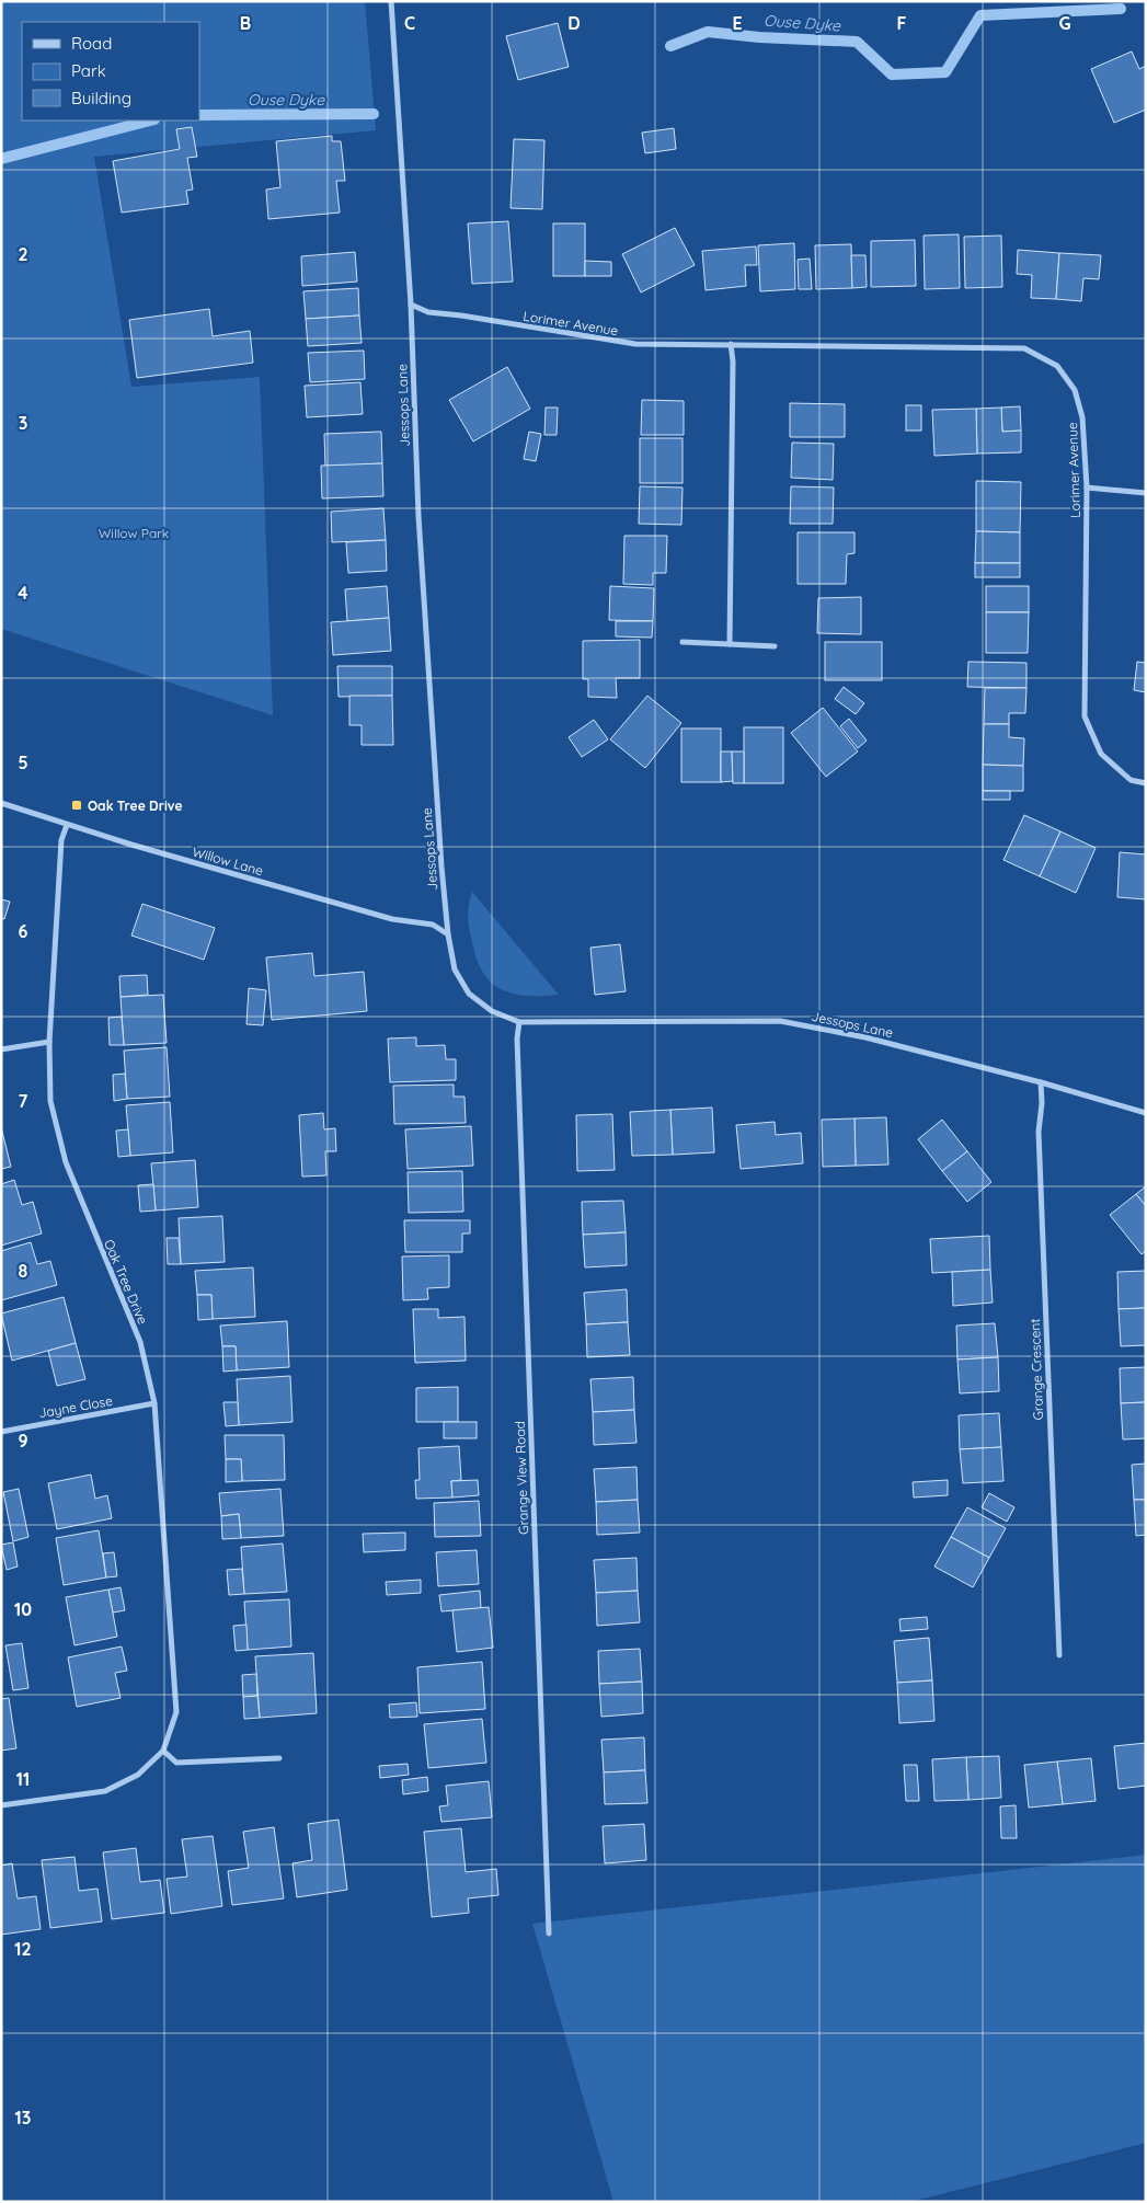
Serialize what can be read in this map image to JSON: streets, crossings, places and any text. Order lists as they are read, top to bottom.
{
  "streets": {
    "street": [
      "Lorimer Avenue",
      "Jessops Lane",
      "Willow Lane",
      "Oak Tree Drive",
      "Grange Crescent",
      "Jayne Close",
      "Grange View Road"
    ]
  },
  "crossings": [
    ["Lorimer Avenue", "Jessops Lane"],
    ["Jessops Lane", "Willow Lane"],
    ["Jessops Lane", "Grange Crescent"],
    ["Jessops Lane", "Grange View Road"],
    ["Willow Lane", "Oak Tree Drive"],
    ["Oak Tree Drive", "Jayne Close"]
  ],
  "water": ["Ouse Dyke"],
  "parks": ["Willow Park"],
  "places": {
    "transit": ["Oak Tree Drive"]
  },
  "legend": ["Road", "Park", "Building"],
  "grid": {
    "columns": [
      "B",
      "C",
      "D",
      "E",
      "F",
      "G"
    ],
    "rows": [
      "2",
      "3",
      "4",
      "5",
      "6",
      "7",
      "8",
      "9",
      "10",
      "11",
      "12",
      "13"
    ]
  }
}
